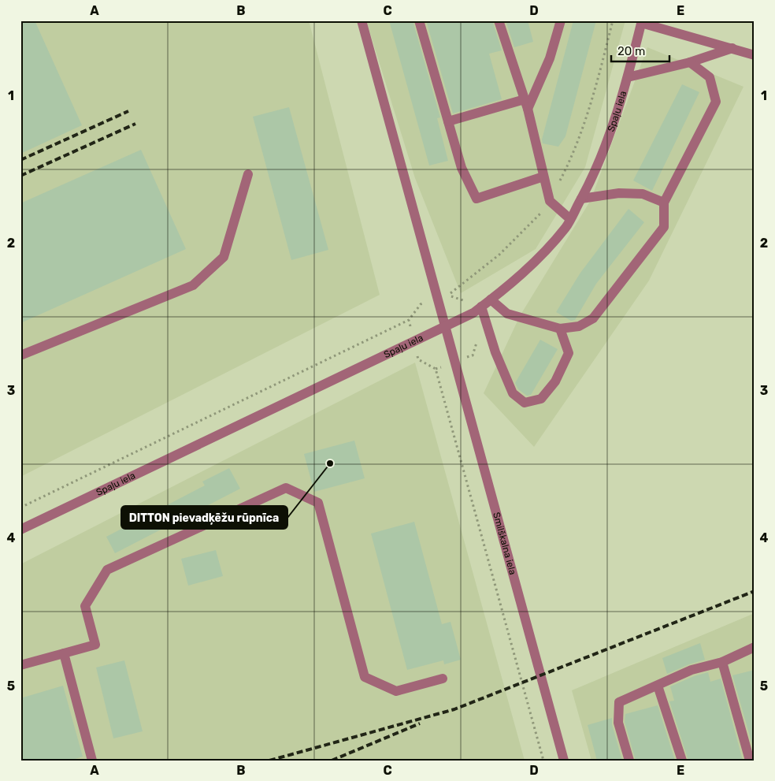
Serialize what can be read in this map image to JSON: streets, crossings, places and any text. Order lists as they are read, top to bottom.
{
  "streets": {
    "street": ["Spaļu iela", "Smilškalna iela"]
  },
  "crossings": [
    ["Spaļu iela", "Smilškalna iela"]
  ],
  "places": ["DITTON pievadķēžu rūpnīca"],
  "scale_bar": "20 m",
  "grid": {
    "columns": [
      "A",
      "B",
      "C",
      "D",
      "E"
    ],
    "rows": [
      "1",
      "2",
      "3",
      "4",
      "5"
    ]
  }
}
